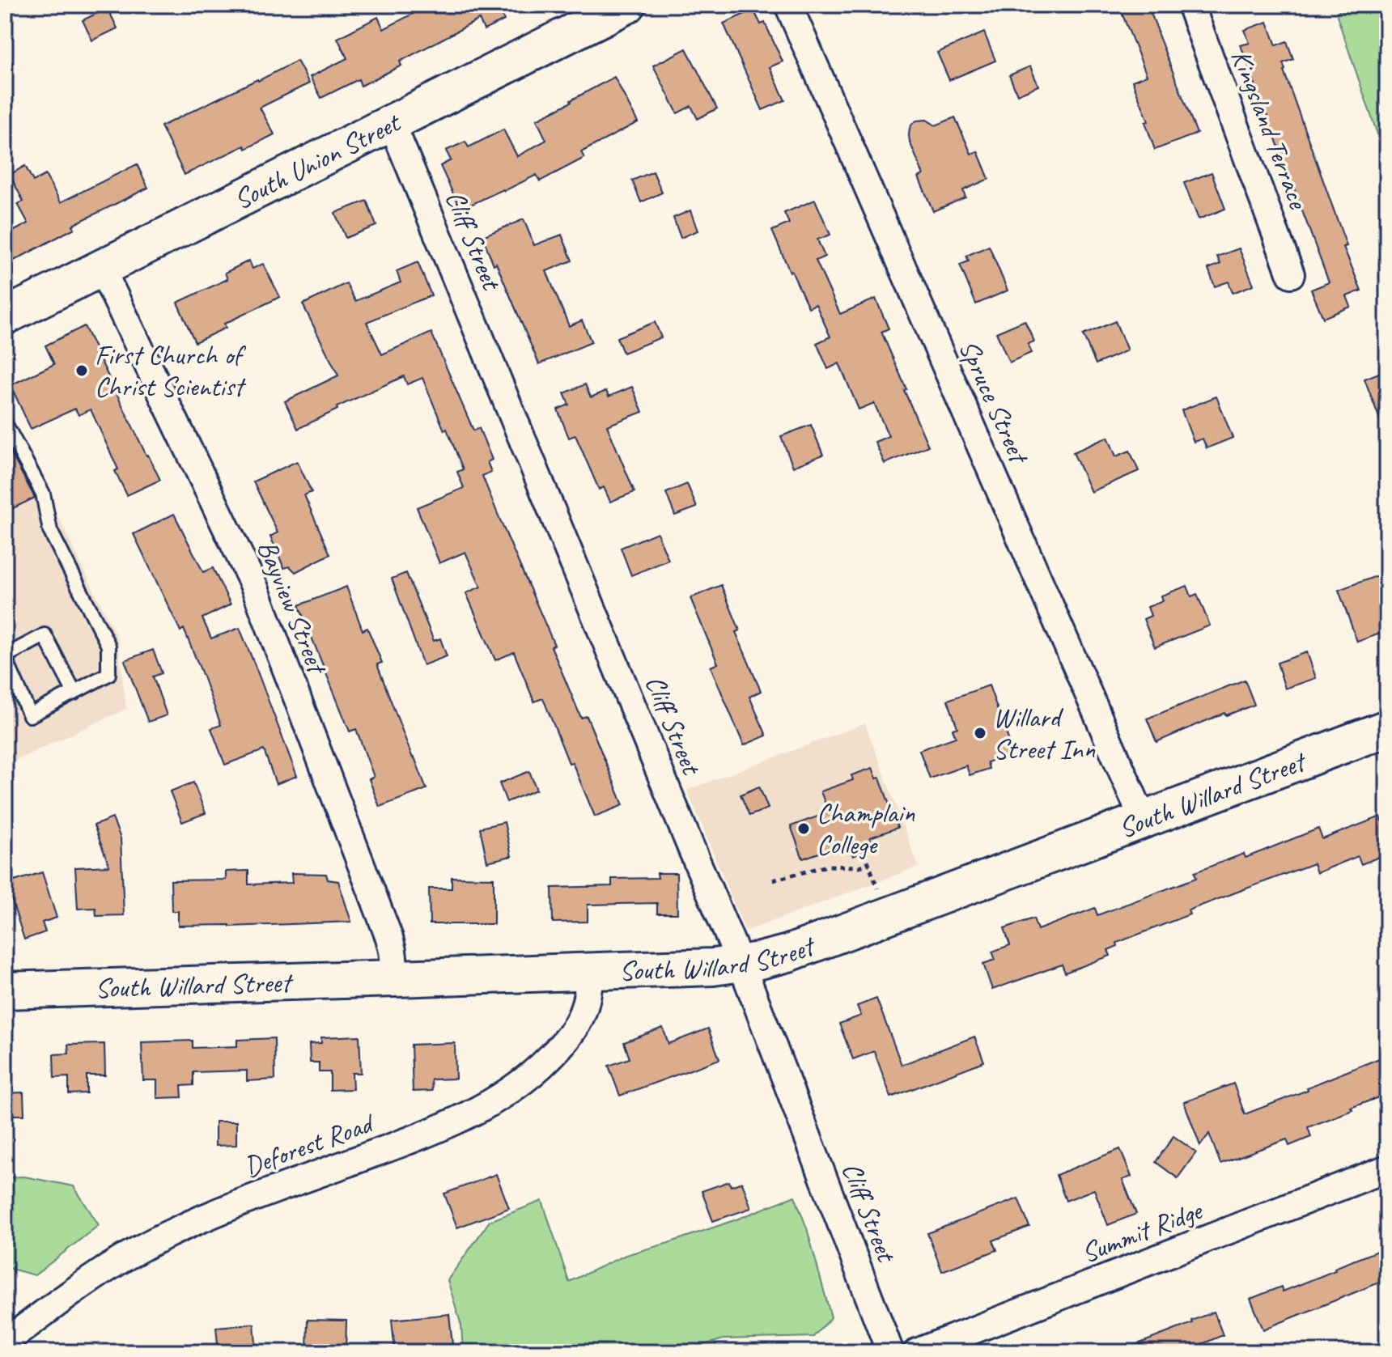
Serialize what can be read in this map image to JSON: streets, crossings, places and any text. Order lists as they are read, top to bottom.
{
  "streets": {
    "main road": ["South Union Street", "South Willard Street"],
    "street": [
      "Kingsland Terrace",
      "Cliff Street",
      "Spruce Street",
      "Bayview Street",
      "Deforest Road",
      "Summit Ridge"
    ]
  },
  "crossings": [
    ["South Union Street", "Cliff Street"],
    ["South Union Street", "Bayview Street"],
    ["Cliff Street", "South Willard Street"],
    ["Spruce Street", "South Willard Street"],
    ["Bayview Street", "South Willard Street"],
    ["South Willard Street", "Deforest Road"]
  ],
  "places": ["First Church of Christ Scientist", "Willard Street Inn", "Champlain College"]
}
